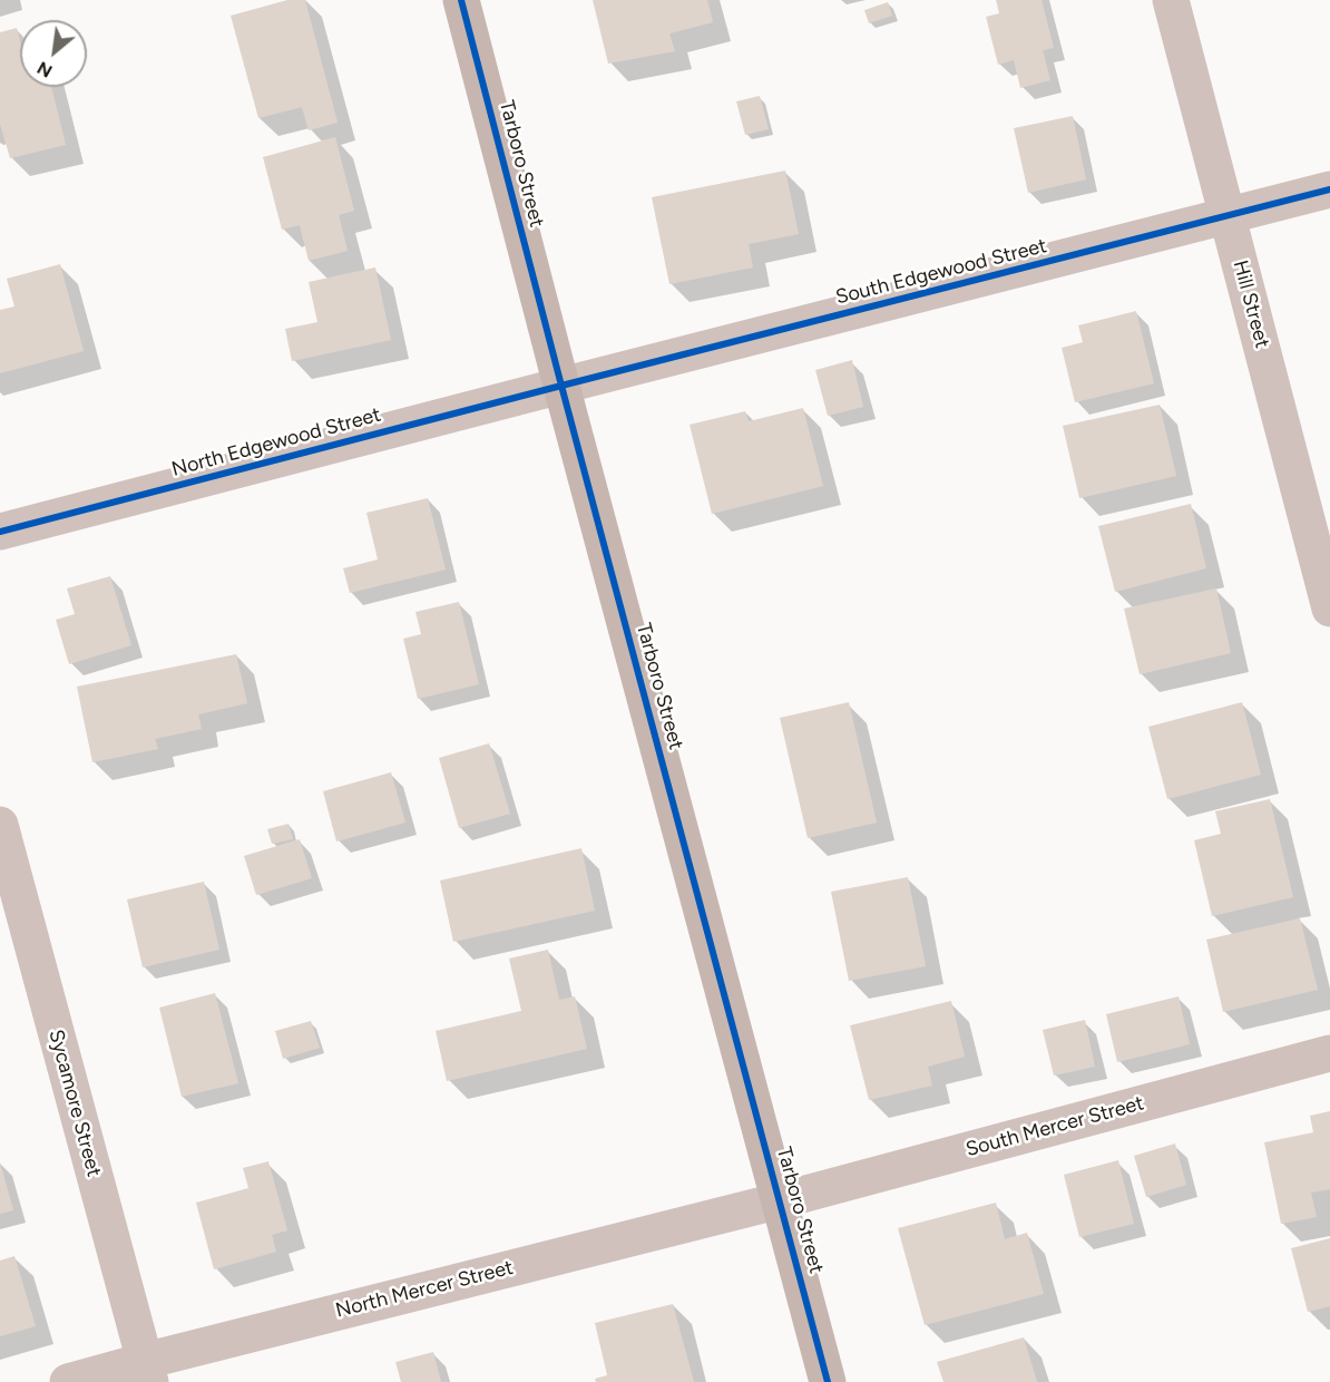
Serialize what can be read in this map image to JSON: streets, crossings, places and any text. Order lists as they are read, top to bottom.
{
  "streets": {
    "street": [
      "Tarboro Street",
      "South Edgewood Street",
      "Hill Street",
      "North Edgewood Street",
      "Sycamore Street",
      "South Mercer Street",
      "North Mercer Street"
    ]
  },
  "crossings": [
    ["Tarboro Street", "South Edgewood Street"],
    ["Tarboro Street", "North Edgewood Street"],
    ["Tarboro Street", "South Mercer Street"],
    ["Tarboro Street", "North Mercer Street"],
    ["South Edgewood Street", "Hill Street"],
    ["South Edgewood Street", "North Edgewood Street"],
    ["Sycamore Street", "North Mercer Street"],
    ["South Mercer Street", "North Mercer Street"]
  ],
  "north": "bottom left"
}
